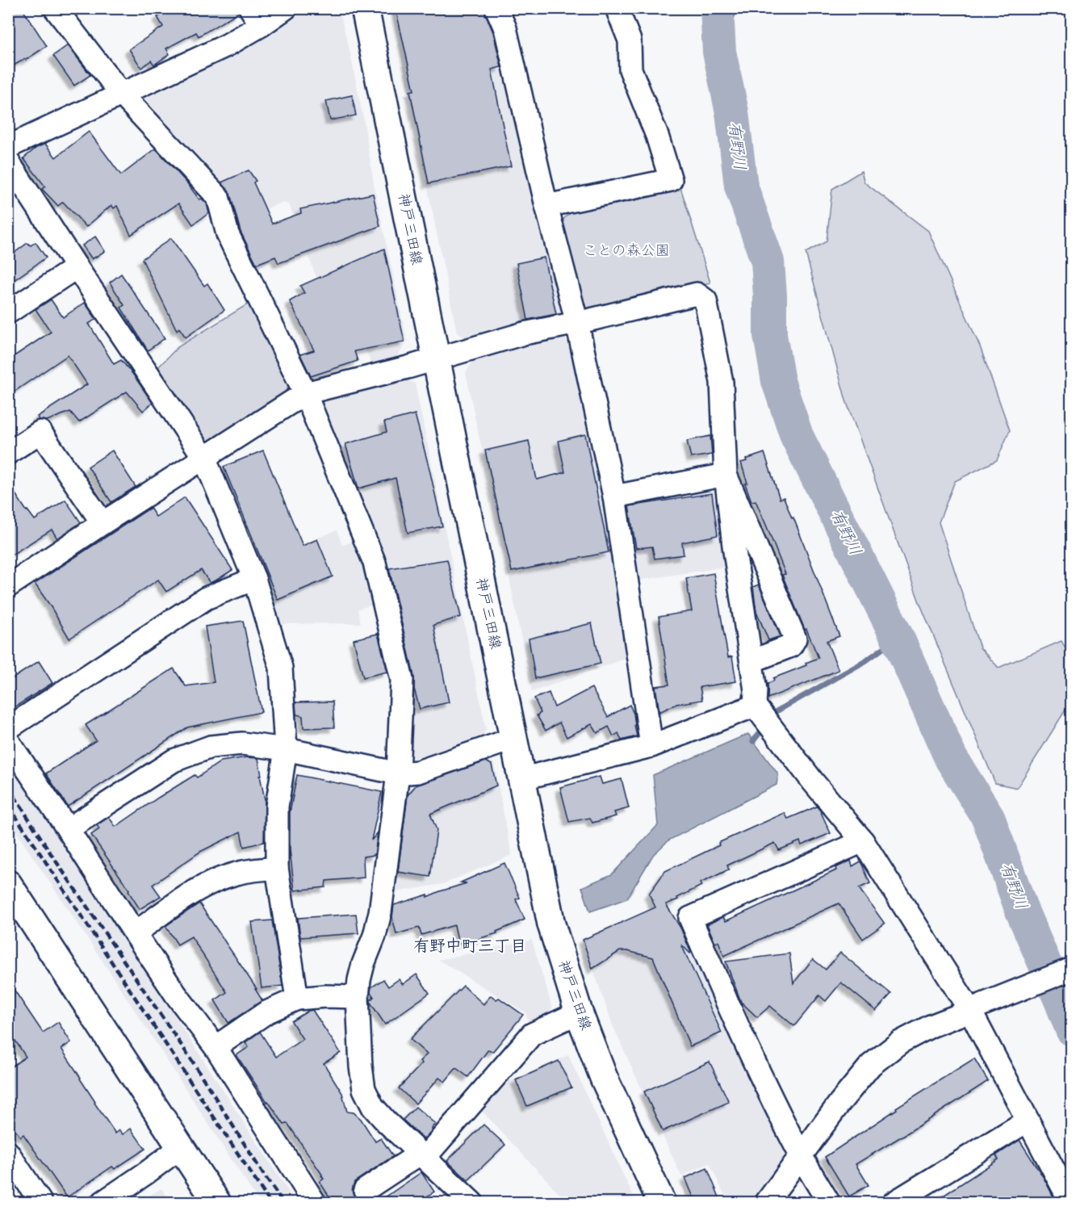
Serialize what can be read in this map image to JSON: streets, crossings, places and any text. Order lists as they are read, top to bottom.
{
  "streets": {
    "main road": ["神戸三田線"]
  },
  "districts": ["有野中町三丁目"],
  "water": ["有野川"],
  "parks": ["ことの森公園"]
}
